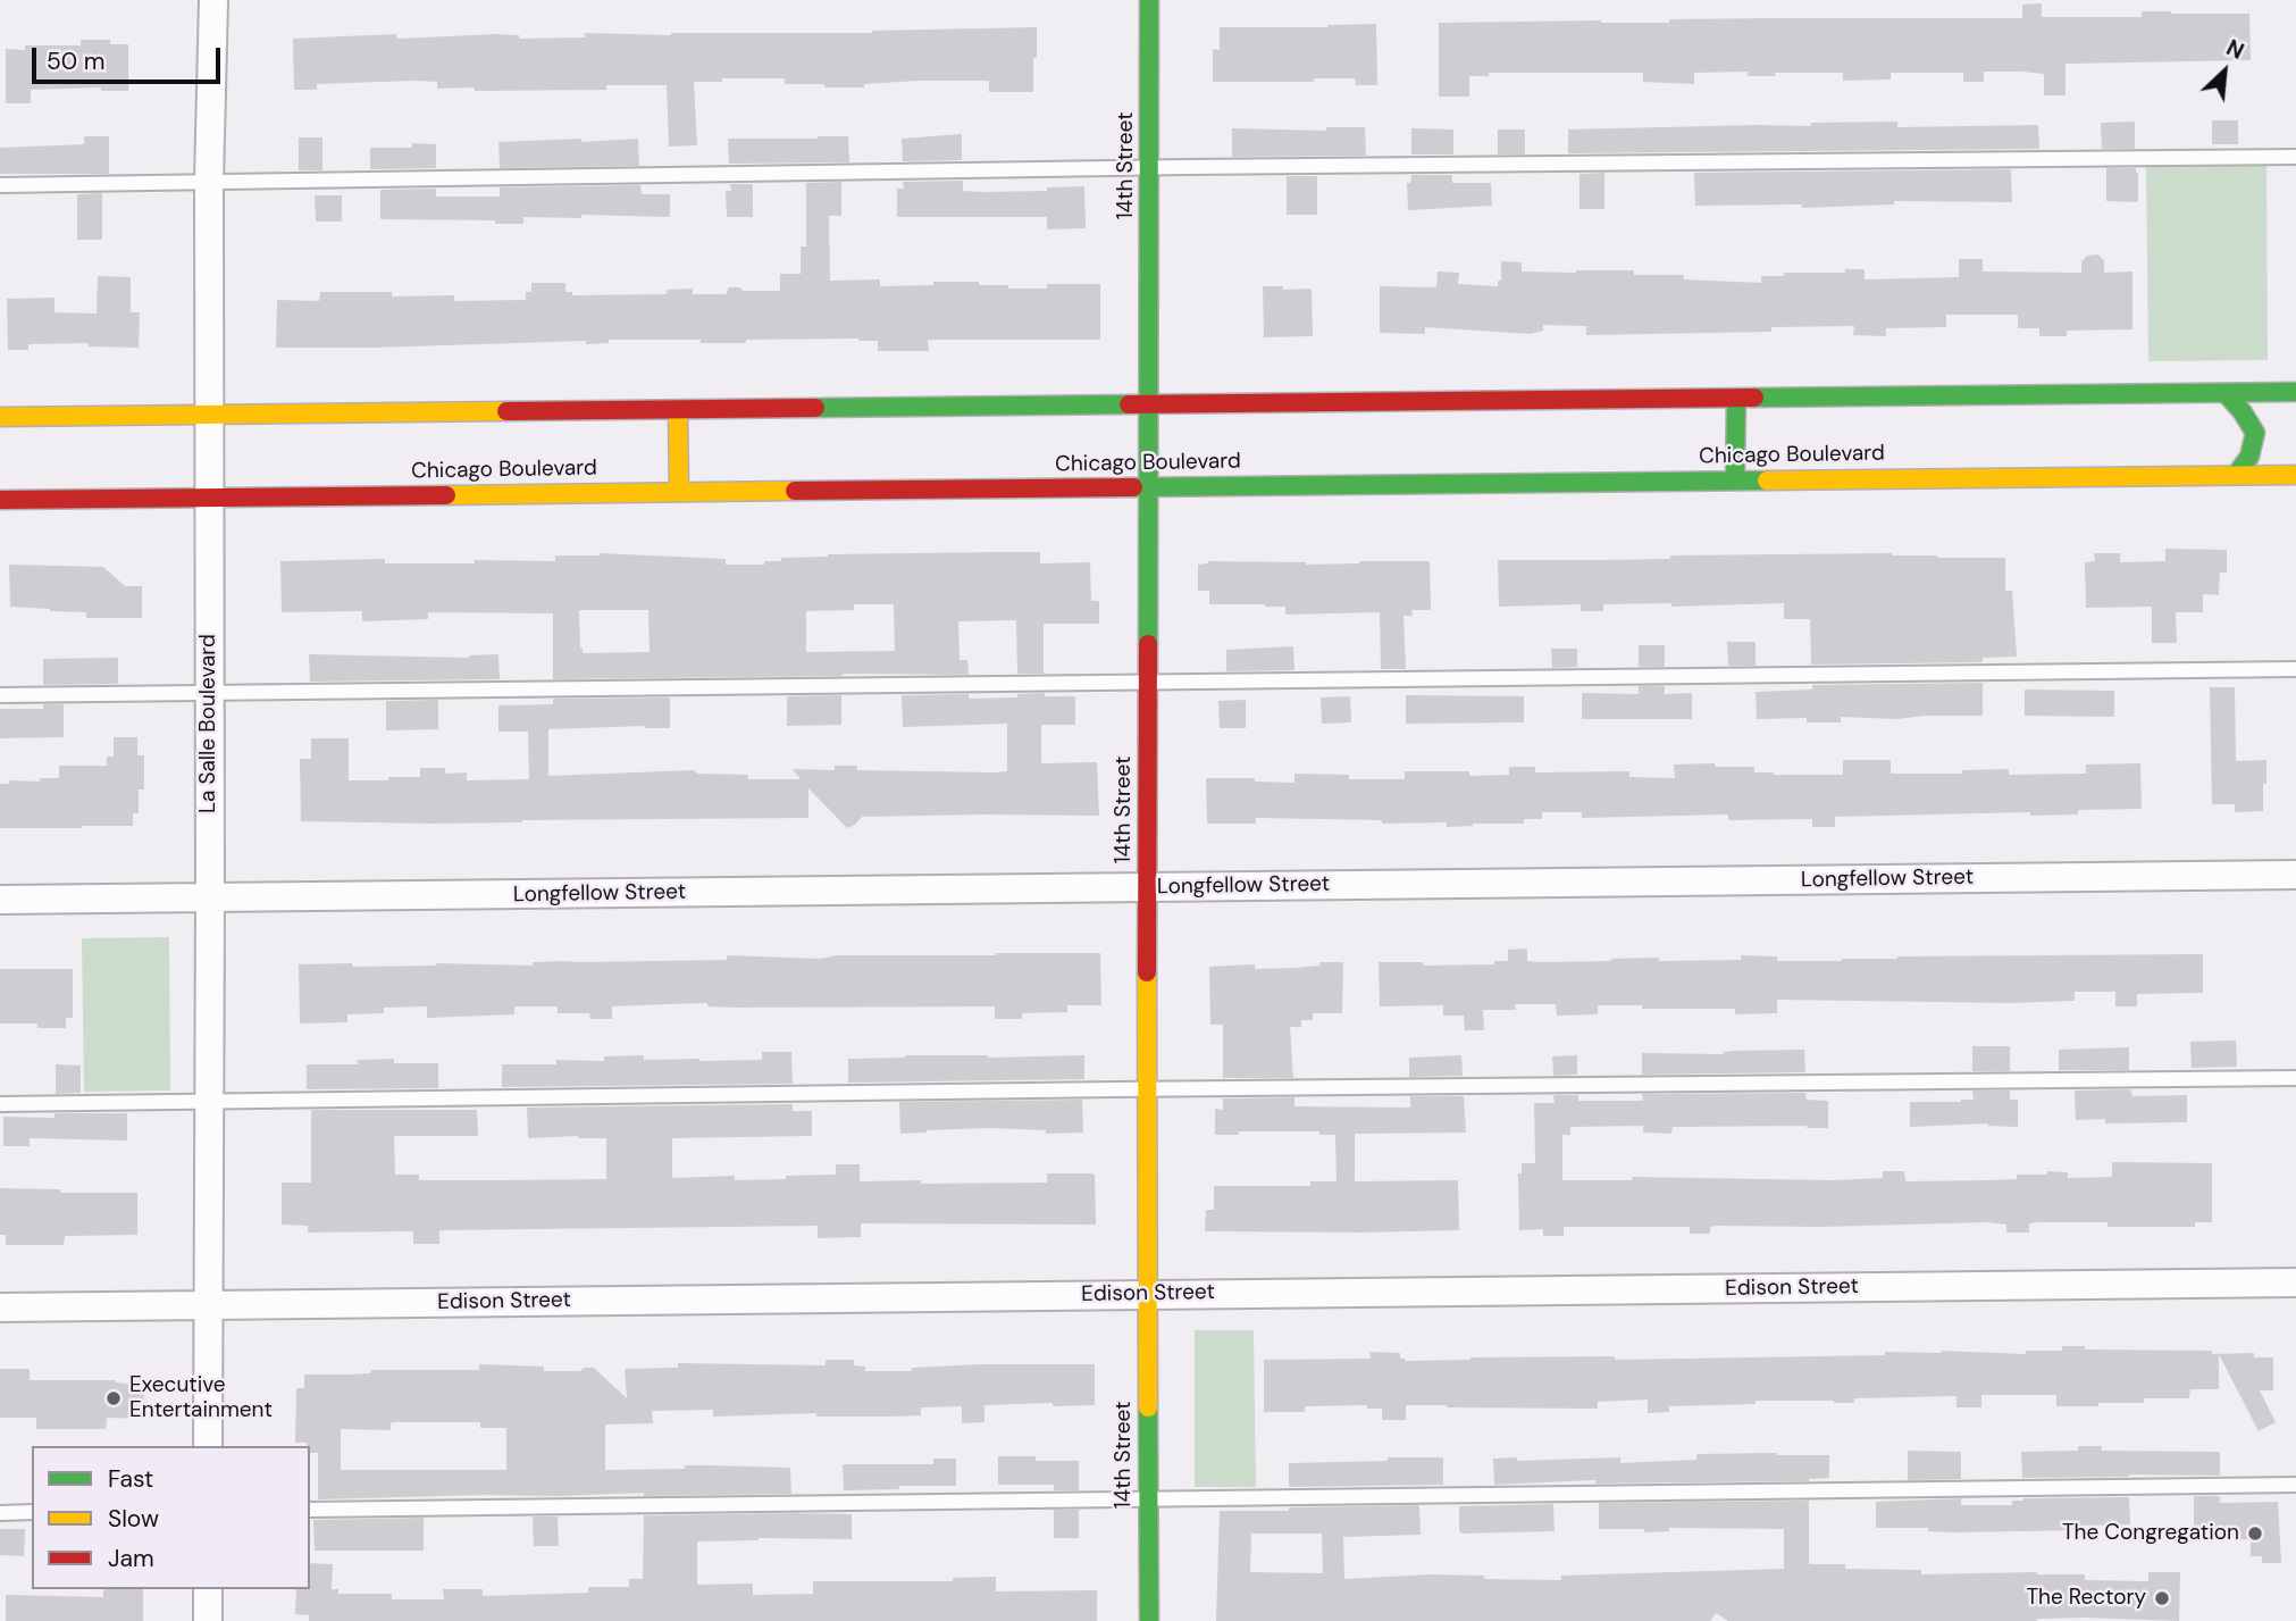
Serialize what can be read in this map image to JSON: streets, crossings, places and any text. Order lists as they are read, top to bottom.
{
  "streets": {
    "street": [
      "14th Street",
      "Chicago Boulevard",
      "La Salle Boulevard",
      "Longfellow Street",
      "Edison Street"
    ]
  },
  "crossings": [
    ["14th Street", "Chicago Boulevard"],
    ["14th Street", "Longfellow Street"],
    ["14th Street", "Edison Street"],
    ["Chicago Boulevard", "La Salle Boulevard"],
    ["La Salle Boulevard", "Longfellow Street"],
    ["La Salle Boulevard", "Edison Street"]
  ],
  "places": ["Executive Entertainment", "The Congregation", "The Rectory"],
  "legend": ["Fast", "Slow", "Jam"],
  "scale_bar": "50 m",
  "north": "top right"
}
